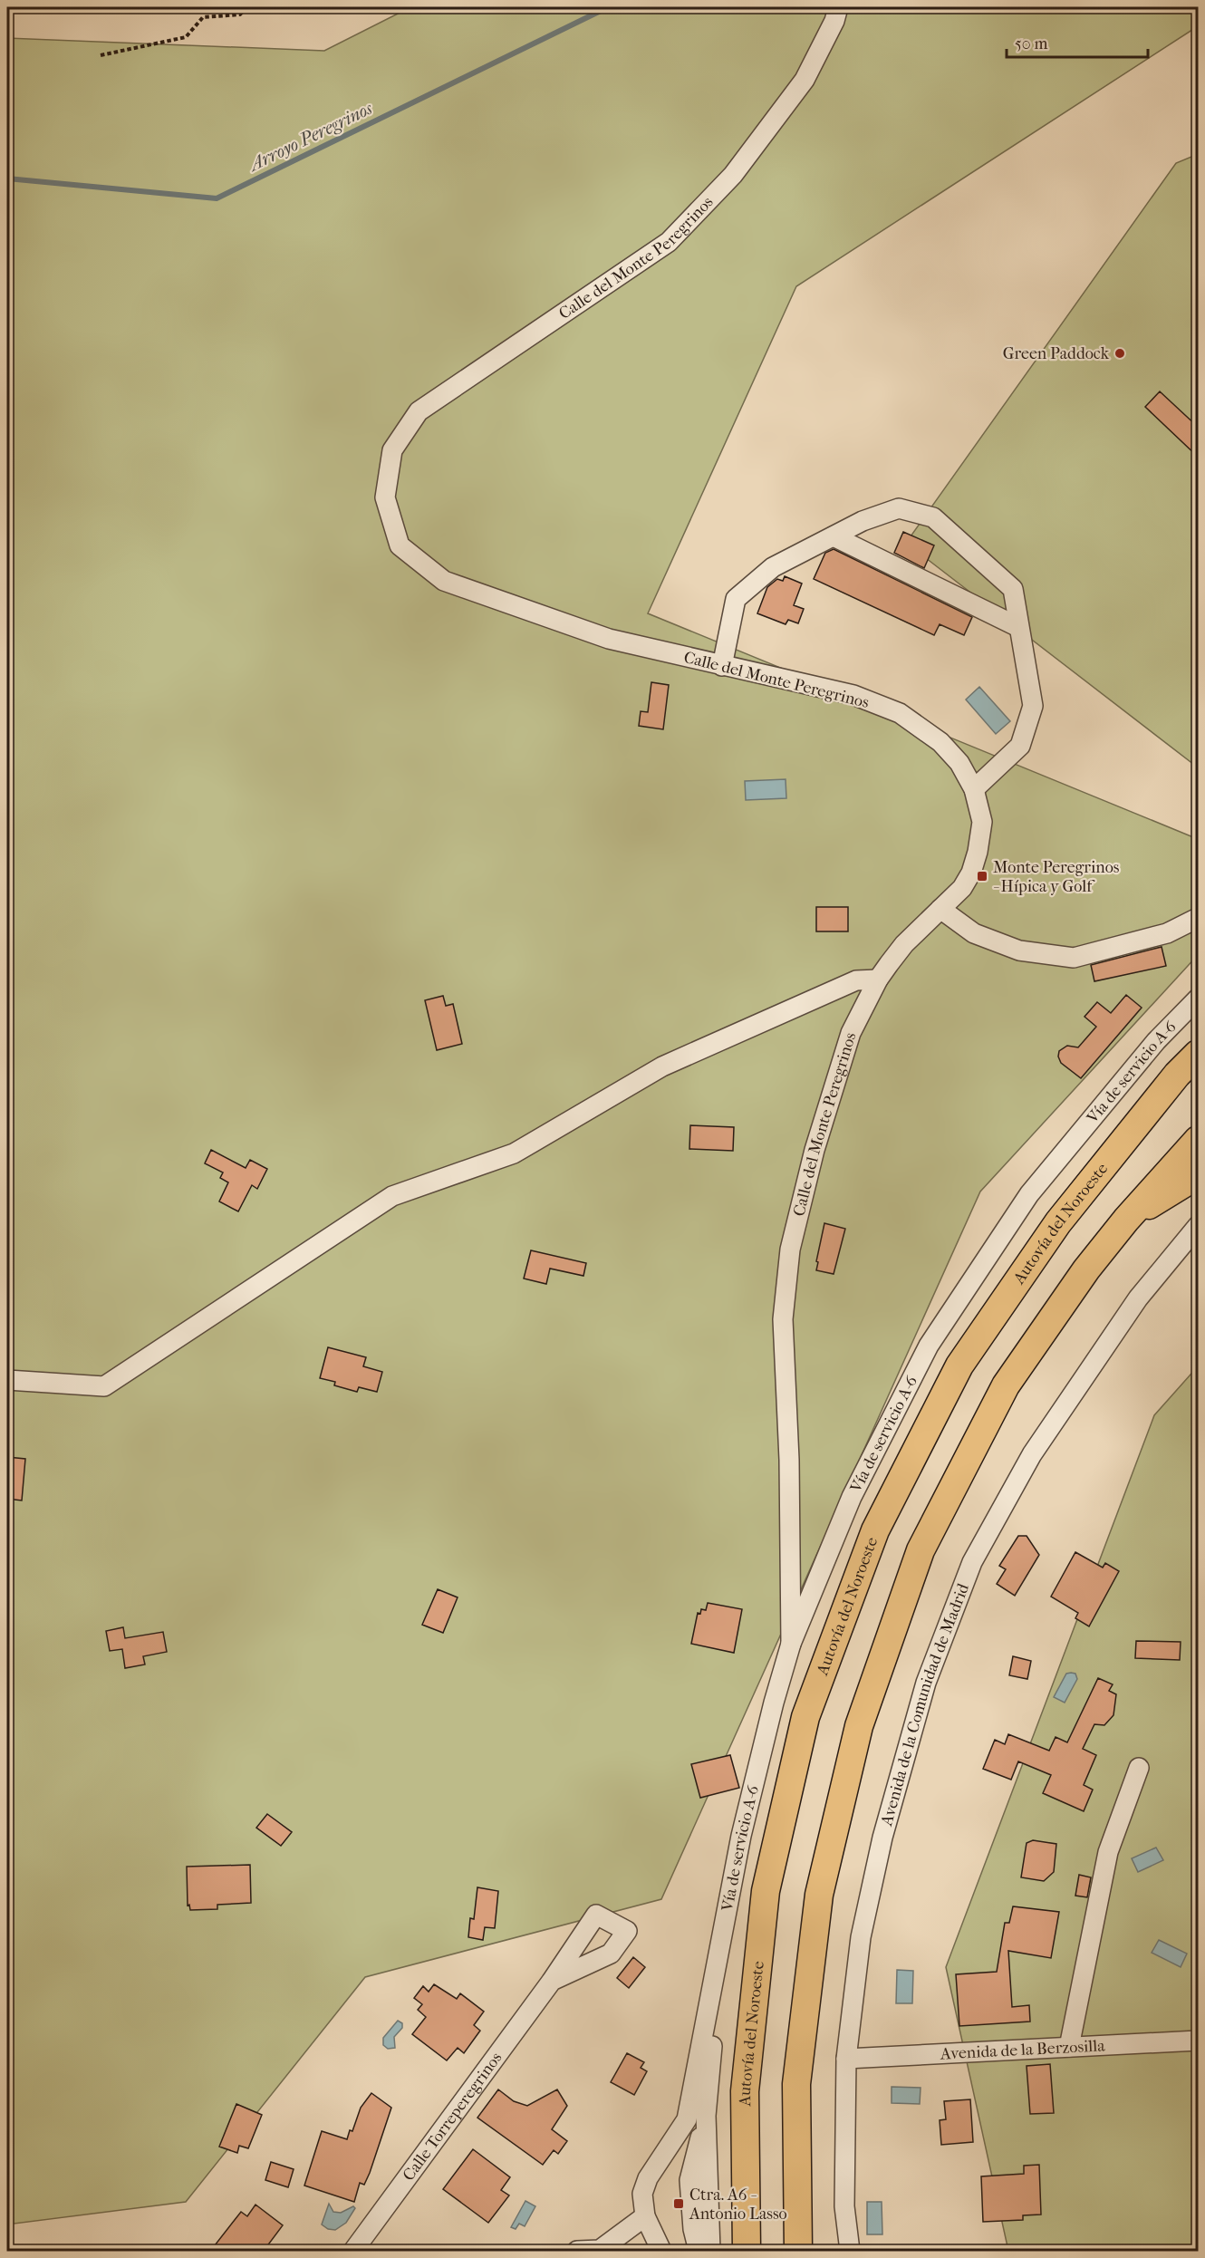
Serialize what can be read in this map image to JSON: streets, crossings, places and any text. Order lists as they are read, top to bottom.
{
  "streets": {
    "highway": ["Autovía del Noroeste"],
    "street": [
      "Calle del Monte Peregrinos",
      "Vía de servicio A-6",
      "Avenida de la Comunidad de Madrid",
      "Avenida de la Berzosilla",
      "Calle Torreperegrinos"
    ]
  },
  "crossings": [
    ["Calle del Monte Peregrinos", "Vía de servicio A-6"],
    ["Avenida de la Comunidad de Madrid", "Avenida de la Berzosilla"]
  ],
  "water": ["Arroyo Peregrinos"],
  "places": {
    "other": ["Green Paddock"],
    "transit": ["Monte Peregrinos - Hípica y Golf", "Ctra. A6 - Antonio Lasso"]
  },
  "scale_bar": "50 m"
}
